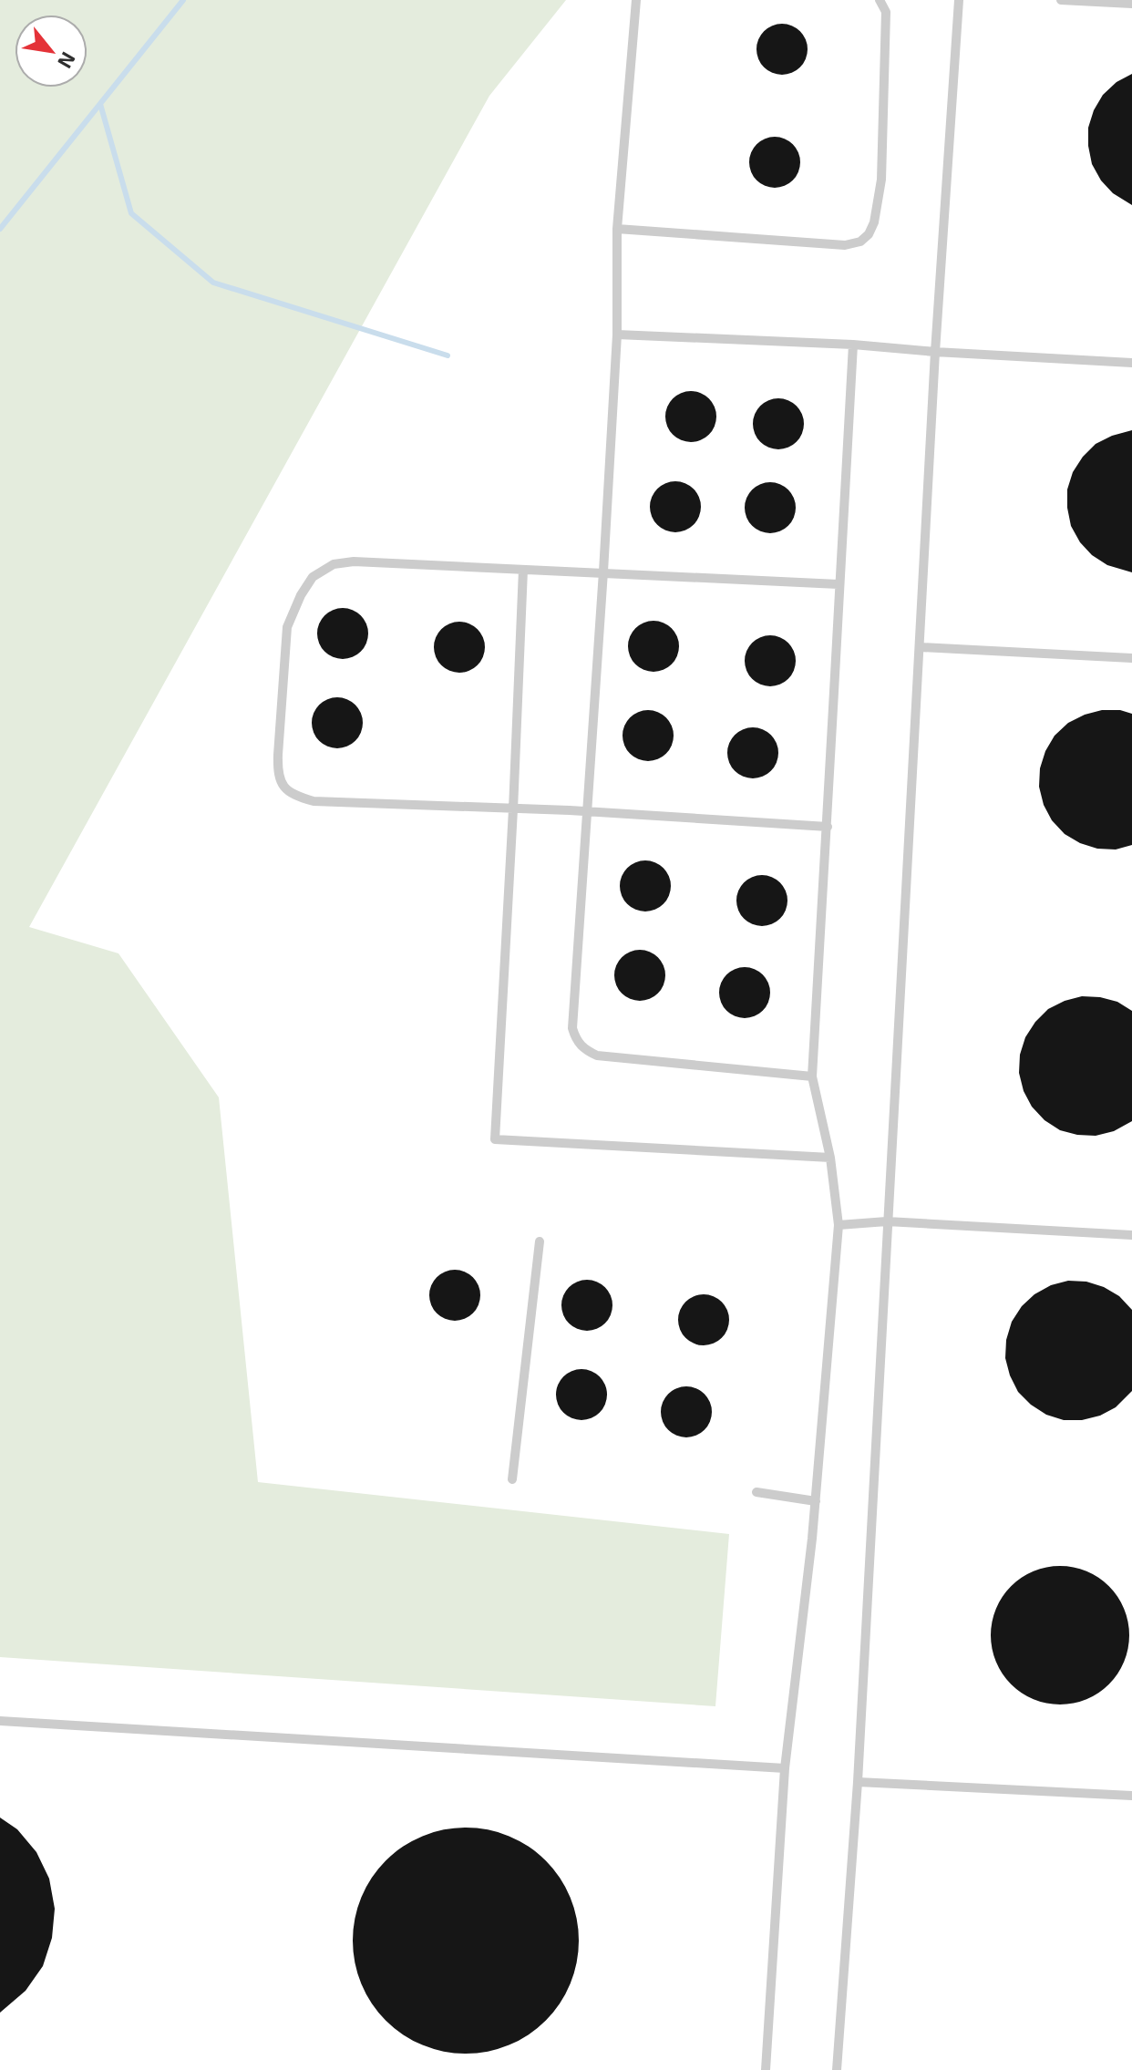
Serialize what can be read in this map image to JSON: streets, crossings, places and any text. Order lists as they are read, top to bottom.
{
  "north": "bottom right"
}
